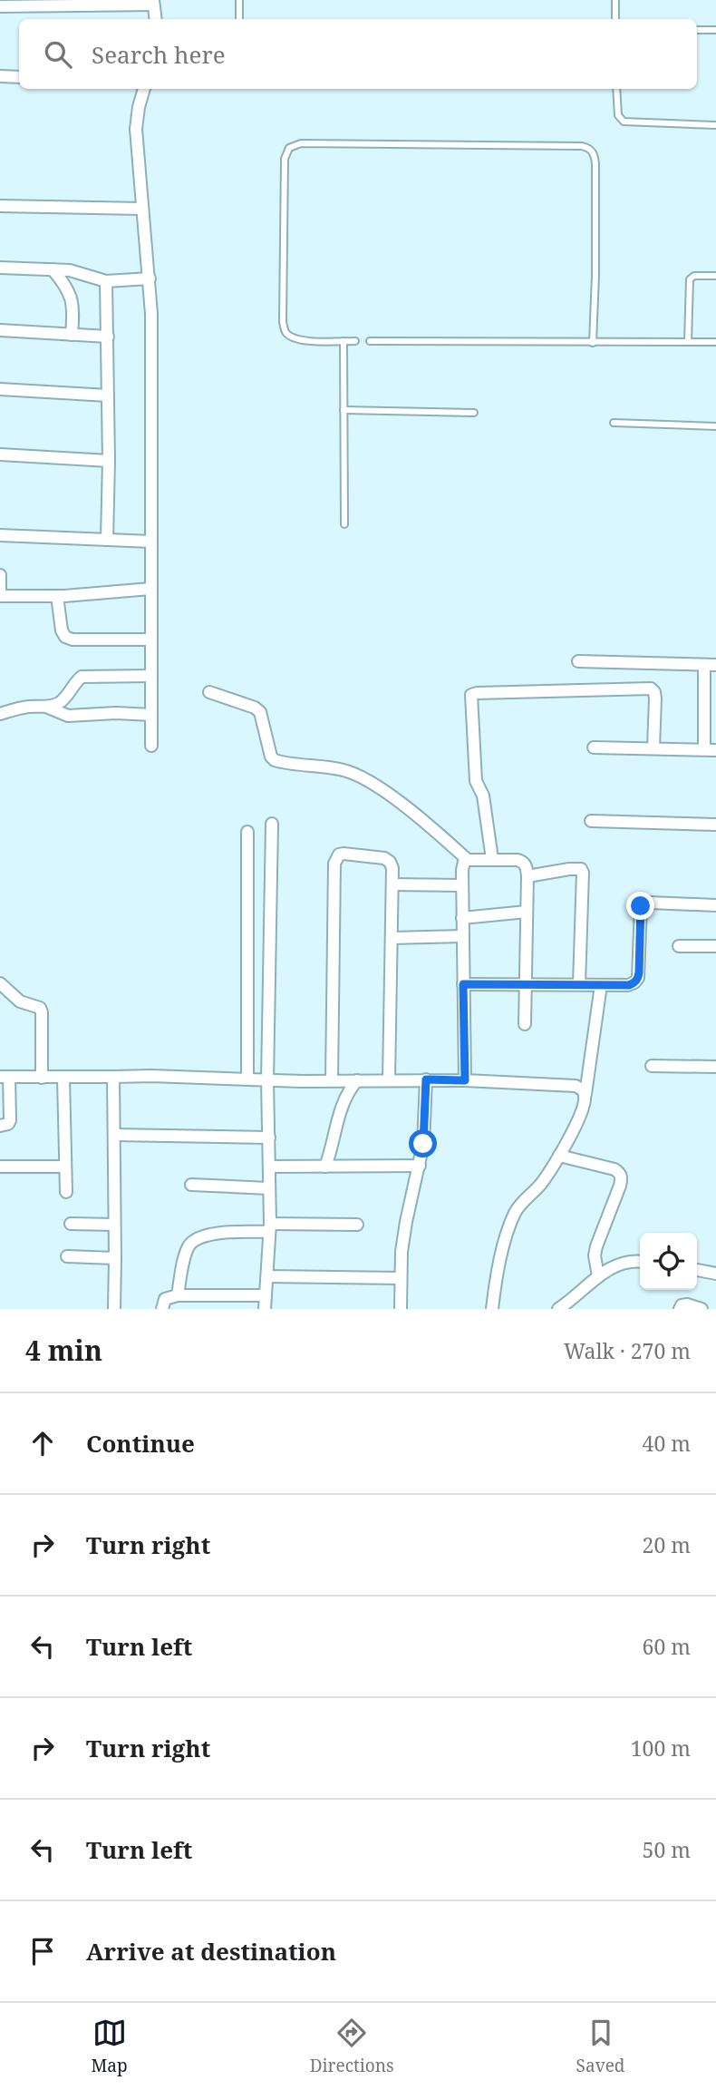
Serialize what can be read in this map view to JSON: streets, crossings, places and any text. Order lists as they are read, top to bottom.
{
  "page": {
    "search": "Search here",
    "heading": ["4 min", "Walk · 270 m"],
    "list": [
      ["Continue", "40 m"],
      ["Turn right", "20 m"],
      ["Turn left", "60 m"],
      ["Turn right", "100 m"],
      ["Turn left", "50 m"],
      "Arrive at destination"
    ],
    "nav": ["Map", "Directions", "Saved"]
  }
}
